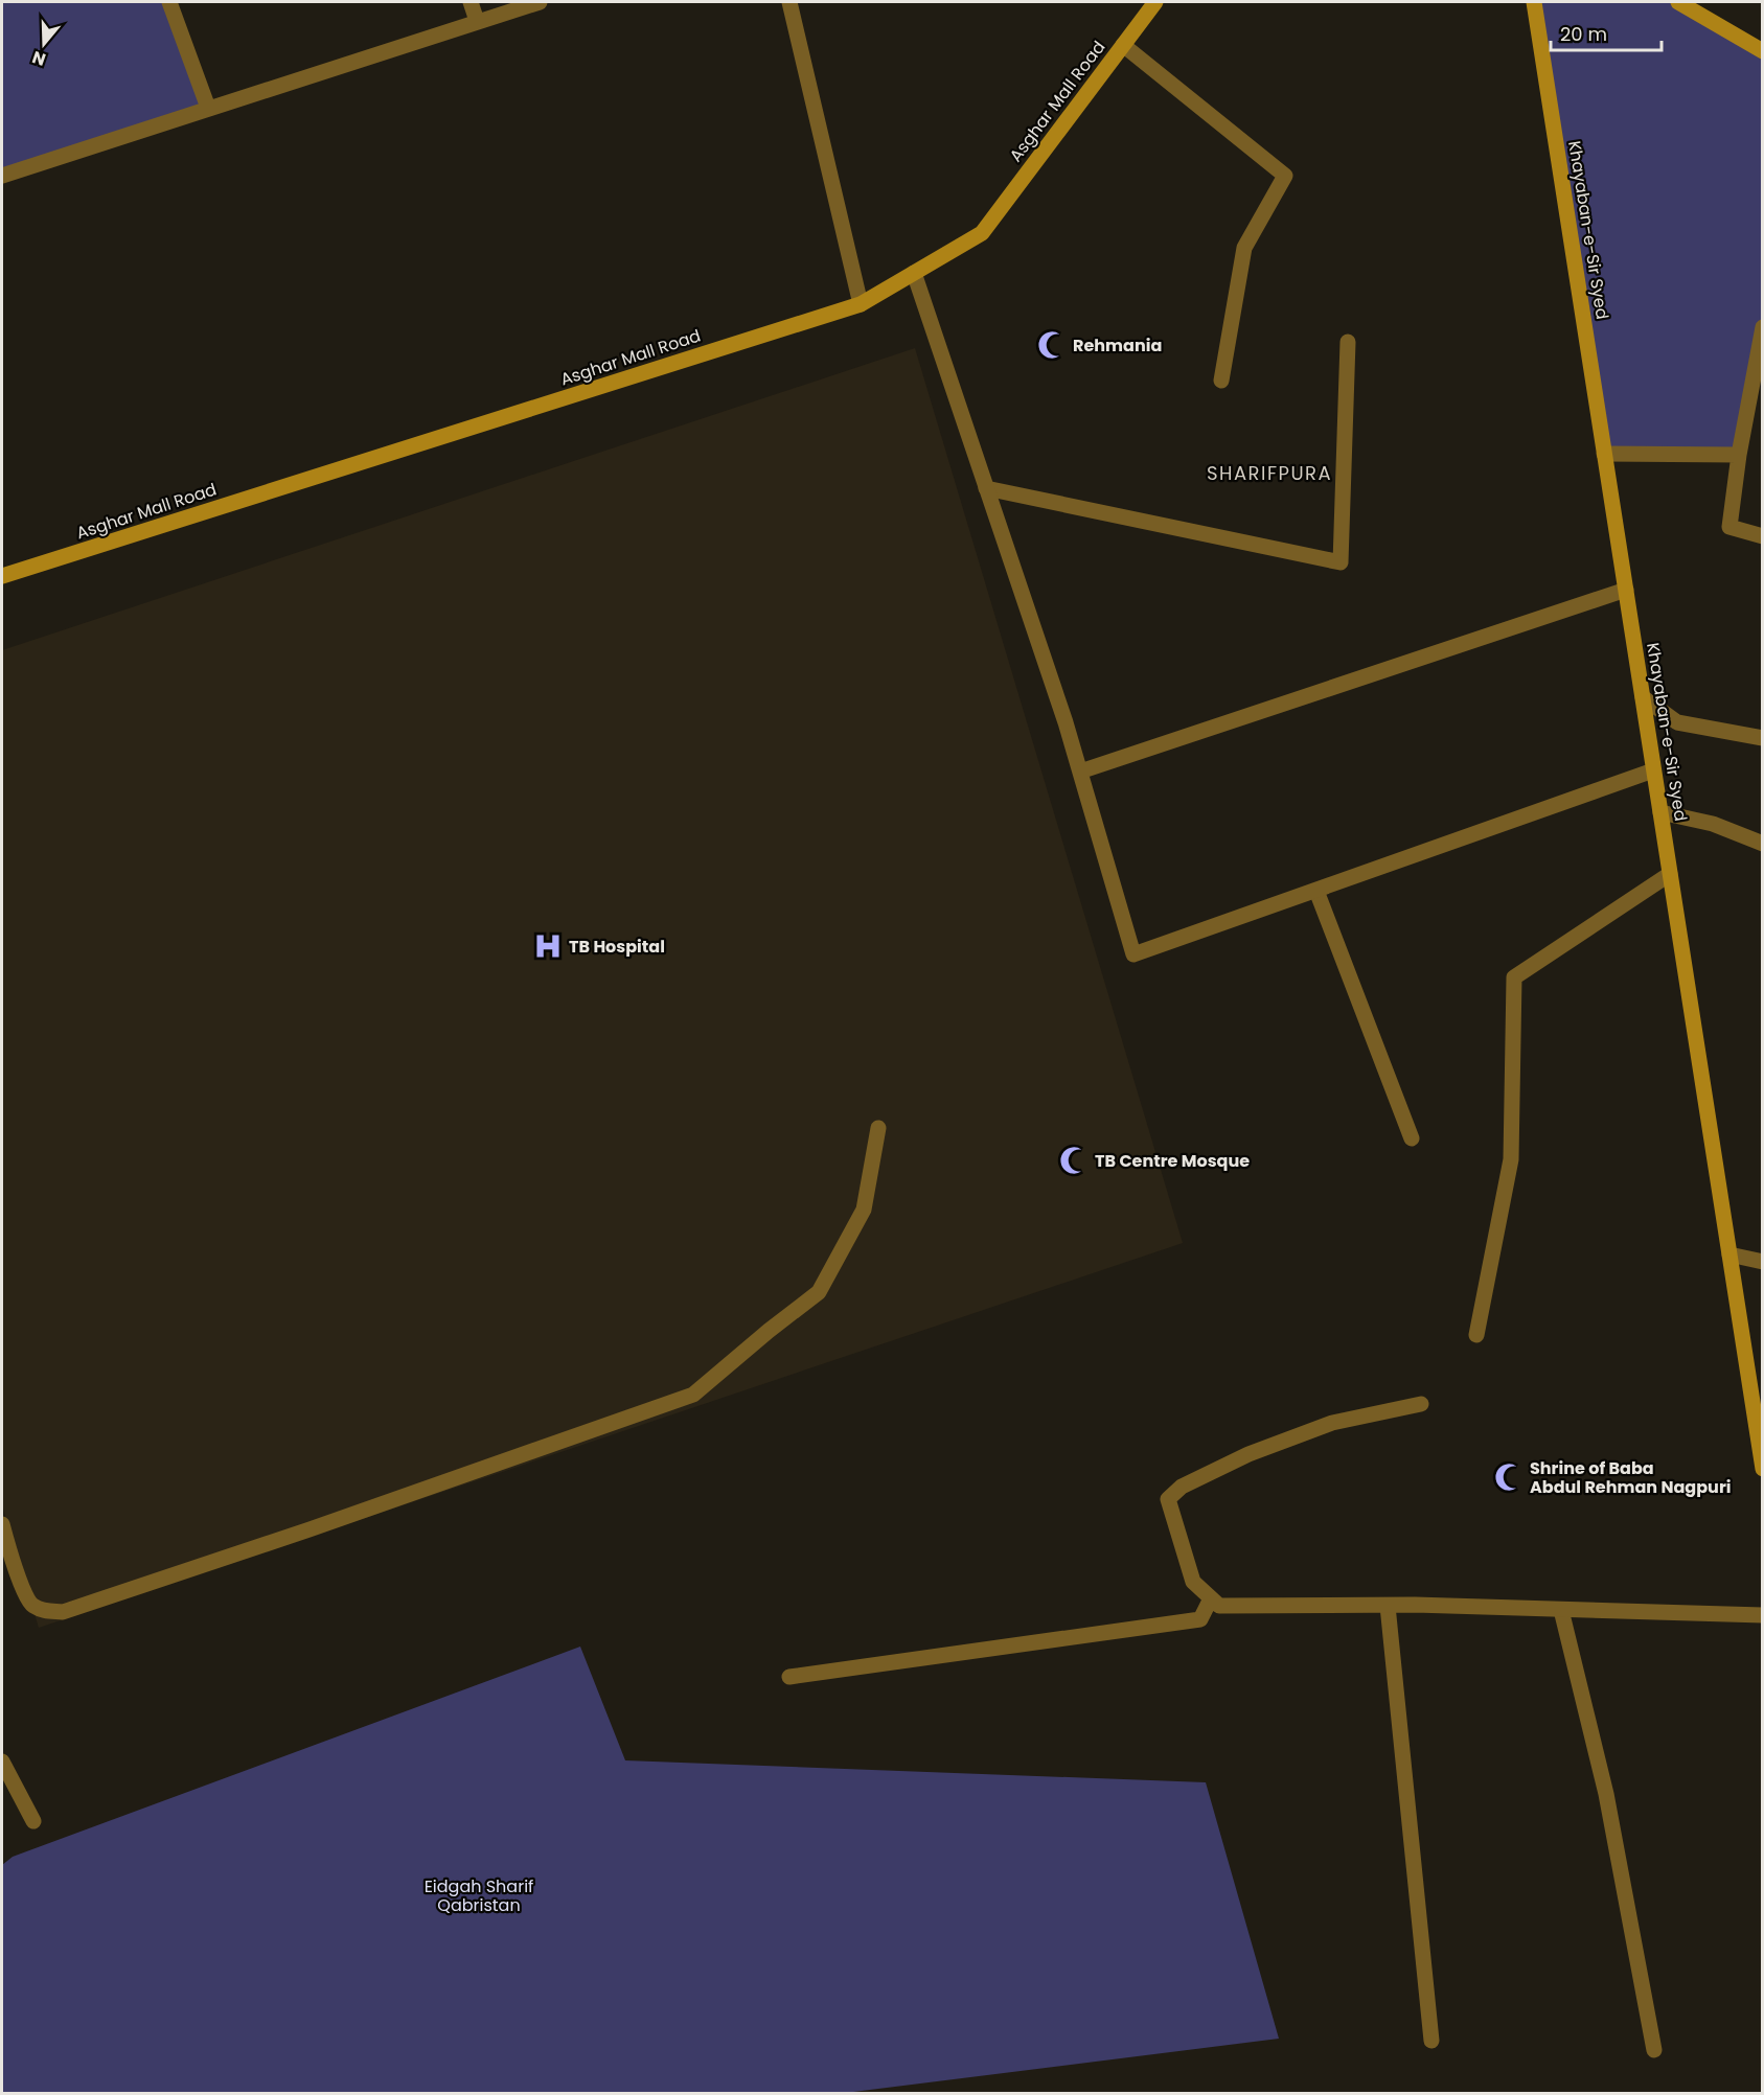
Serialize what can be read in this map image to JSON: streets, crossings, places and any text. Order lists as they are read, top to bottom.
{
  "streets": {
    "main road": ["Asghar Mall Road", "Khayaban-e-Sir Syed"]
  },
  "districts": ["SHARIFPURA"],
  "parks": ["Eidgah Sharif Qabristan"],
  "places": {
    "mosque": ["Rehmania", "TB Centre Mosque", "Shrine of Baba Abdul Rehman Nagpuri"],
    "hospital": ["TB Hospital"]
  },
  "scale_bar": "20 m",
  "north": "bottom"
}
